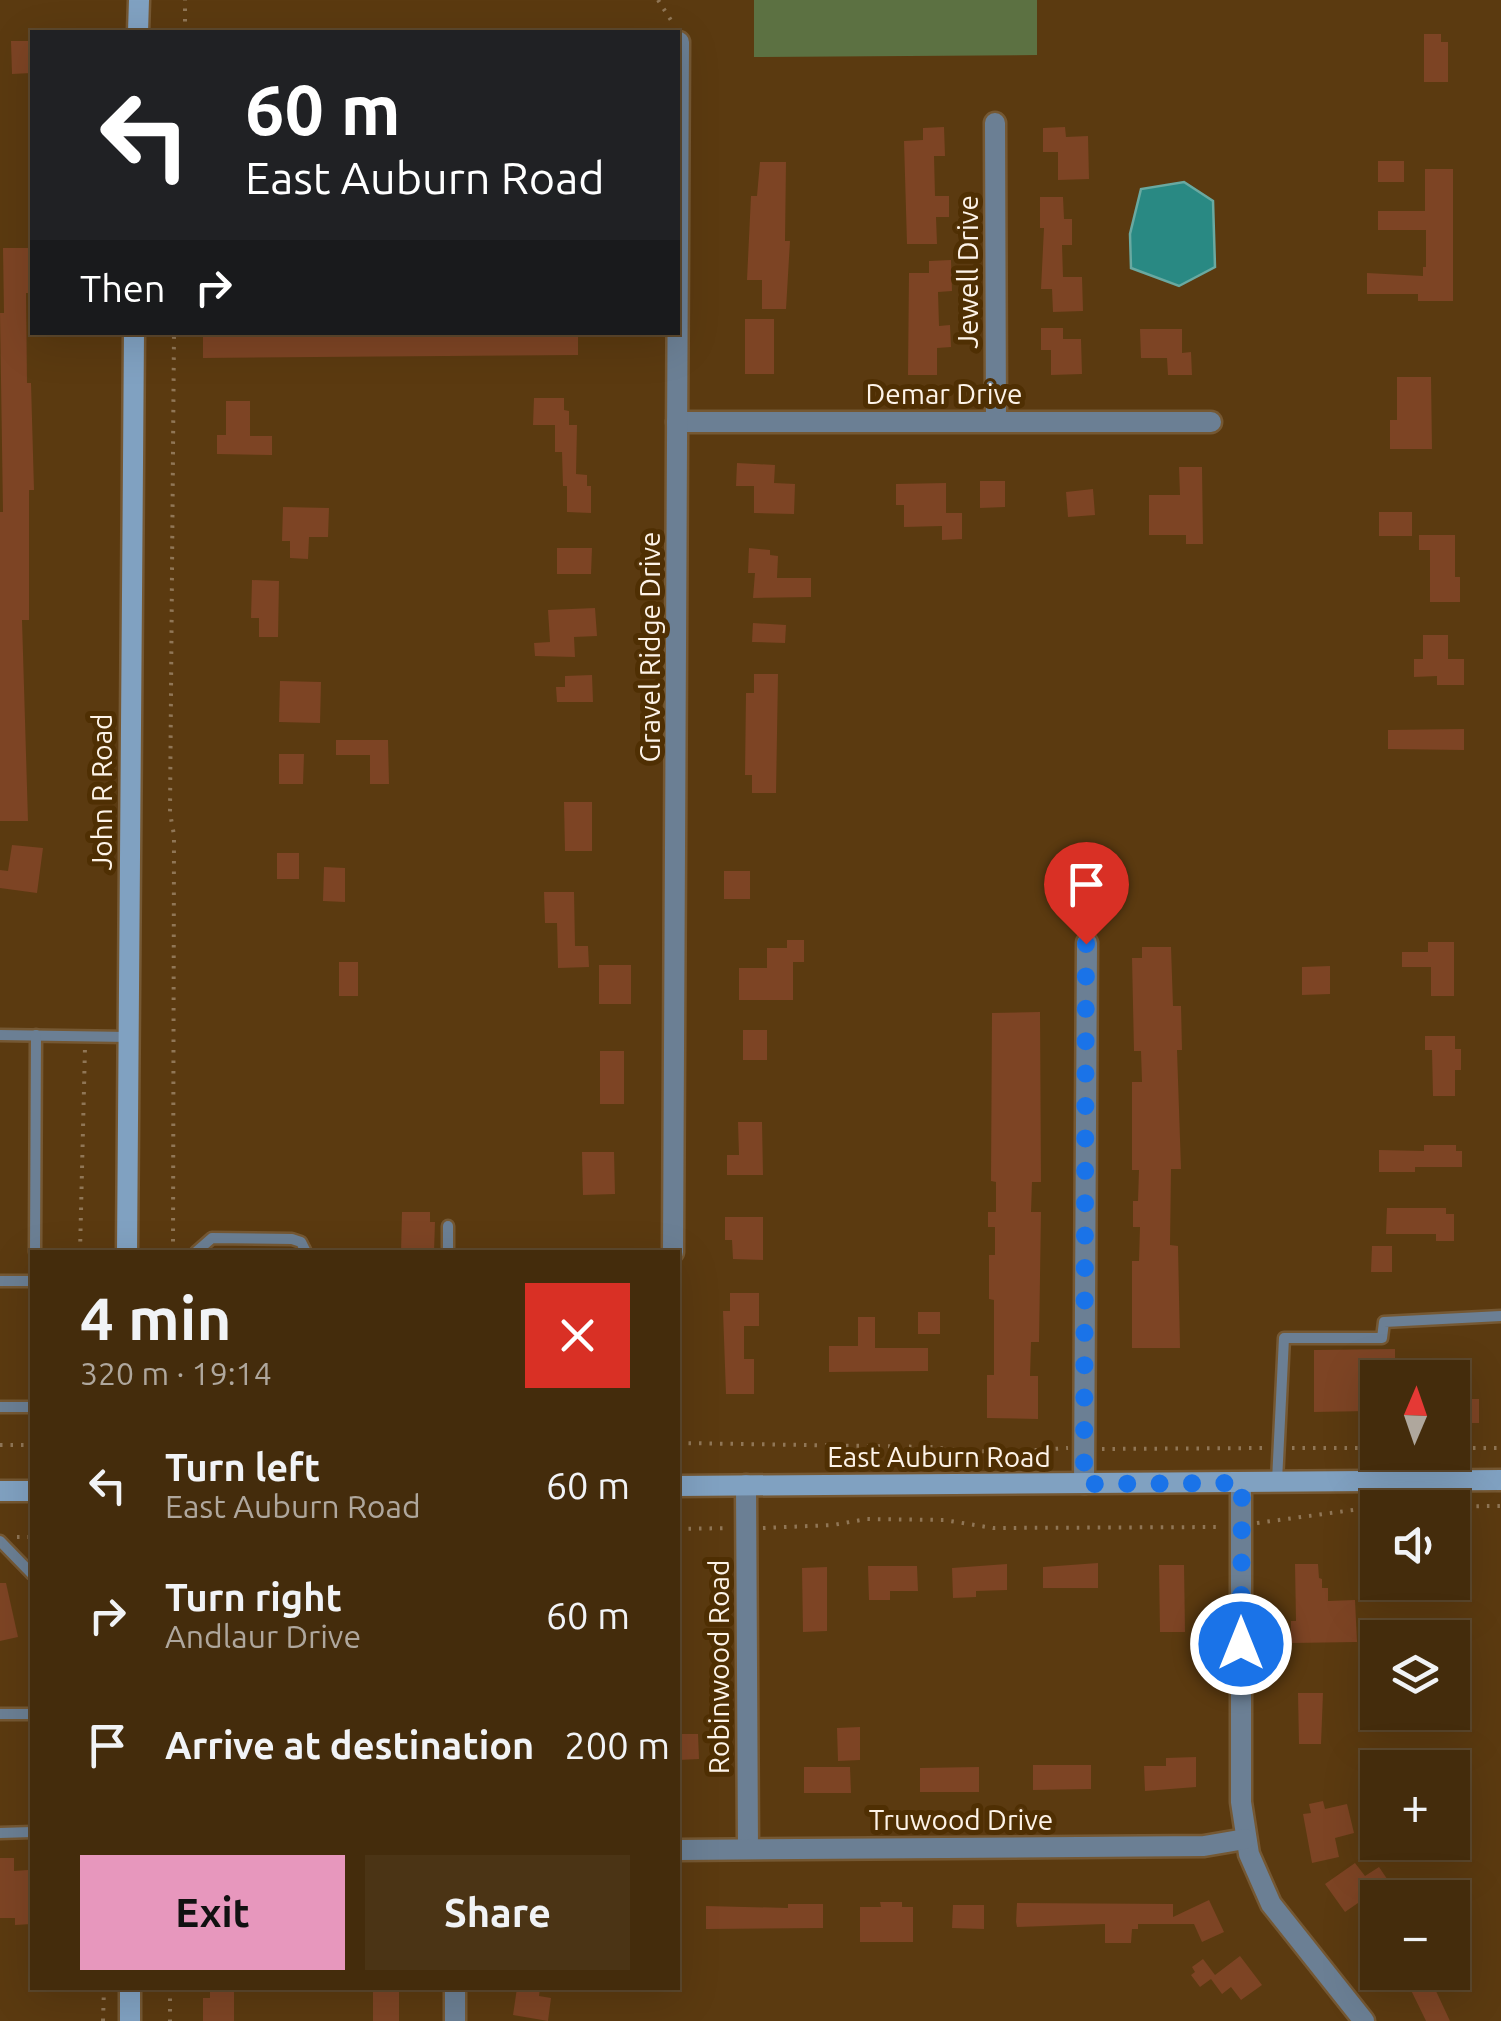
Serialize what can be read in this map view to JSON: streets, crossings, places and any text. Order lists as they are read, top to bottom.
{
  "streets": {
    "main road": ["John R Road", "East Auburn Road"],
    "street": [
      "Jewell Drive",
      "Demar Drive",
      "Gravel Ridge Drive",
      "Robinwood Road",
      "Truwood Drive"
    ]
  },
  "crossings": [
    ["Jewell Drive", "Demar Drive"],
    ["Demar Drive", "Gravel Ridge Drive"],
    ["East Auburn Road", "Robinwood Road"],
    ["Robinwood Road", "Truwood Drive"]
  ],
  "north": "top",
  "page": {
    "turn": ["60 m", "East Auburn Road"],
    "then": "Then",
    "heading": ["4 min", "320 m · 19:14"],
    "map_buttons": ["+", "−"],
    "list": [
      {
        "name": "Turn left",
        "note": "East Auburn Road",
        "value": "60 m"
      },
      {
        "name": "Turn right",
        "note": "Andlaur Drive",
        "value": "60 m"
      },
      {
        "name": "Arrive at destination",
        "value": "200 m"
      }
    ],
    "buttons": ["Exit", "Share"]
  }
}
